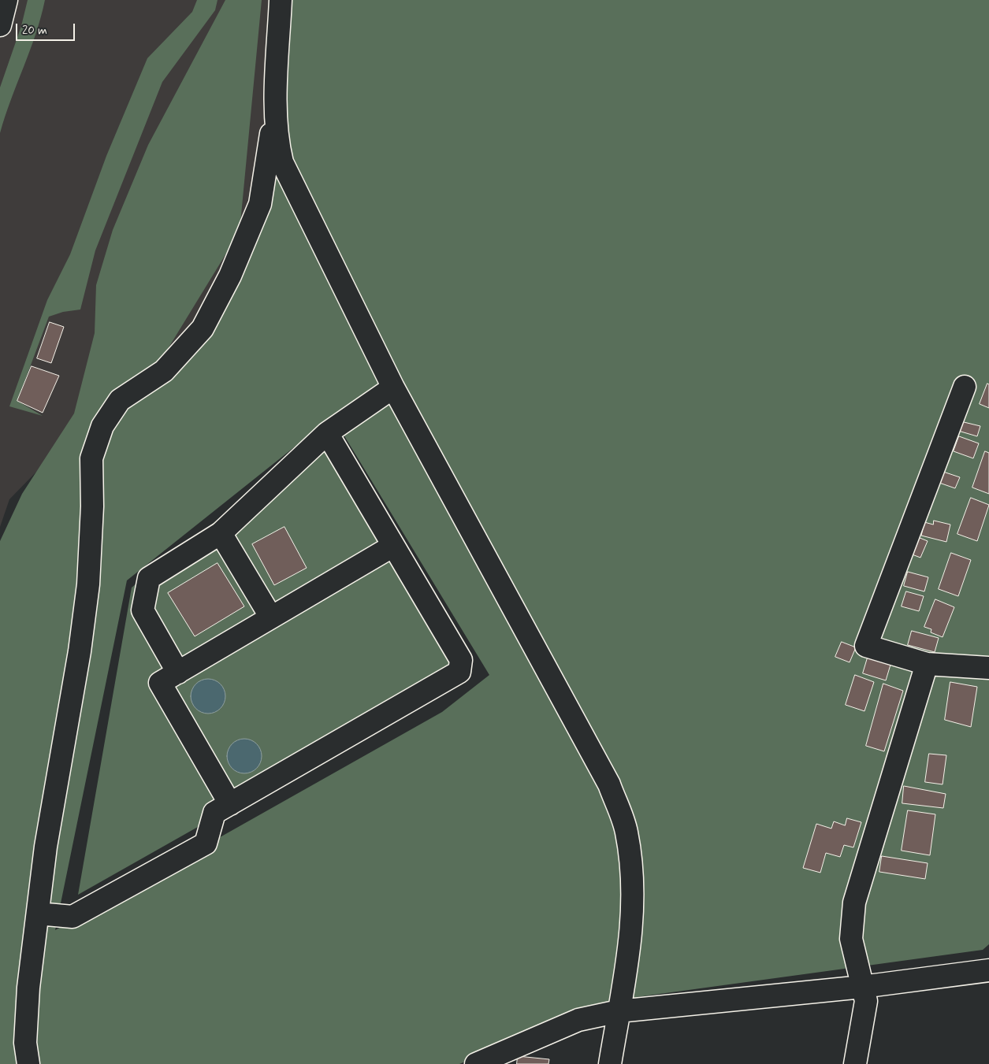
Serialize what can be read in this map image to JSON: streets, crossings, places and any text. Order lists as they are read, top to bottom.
{
  "scale_bar": "20 m"
}
